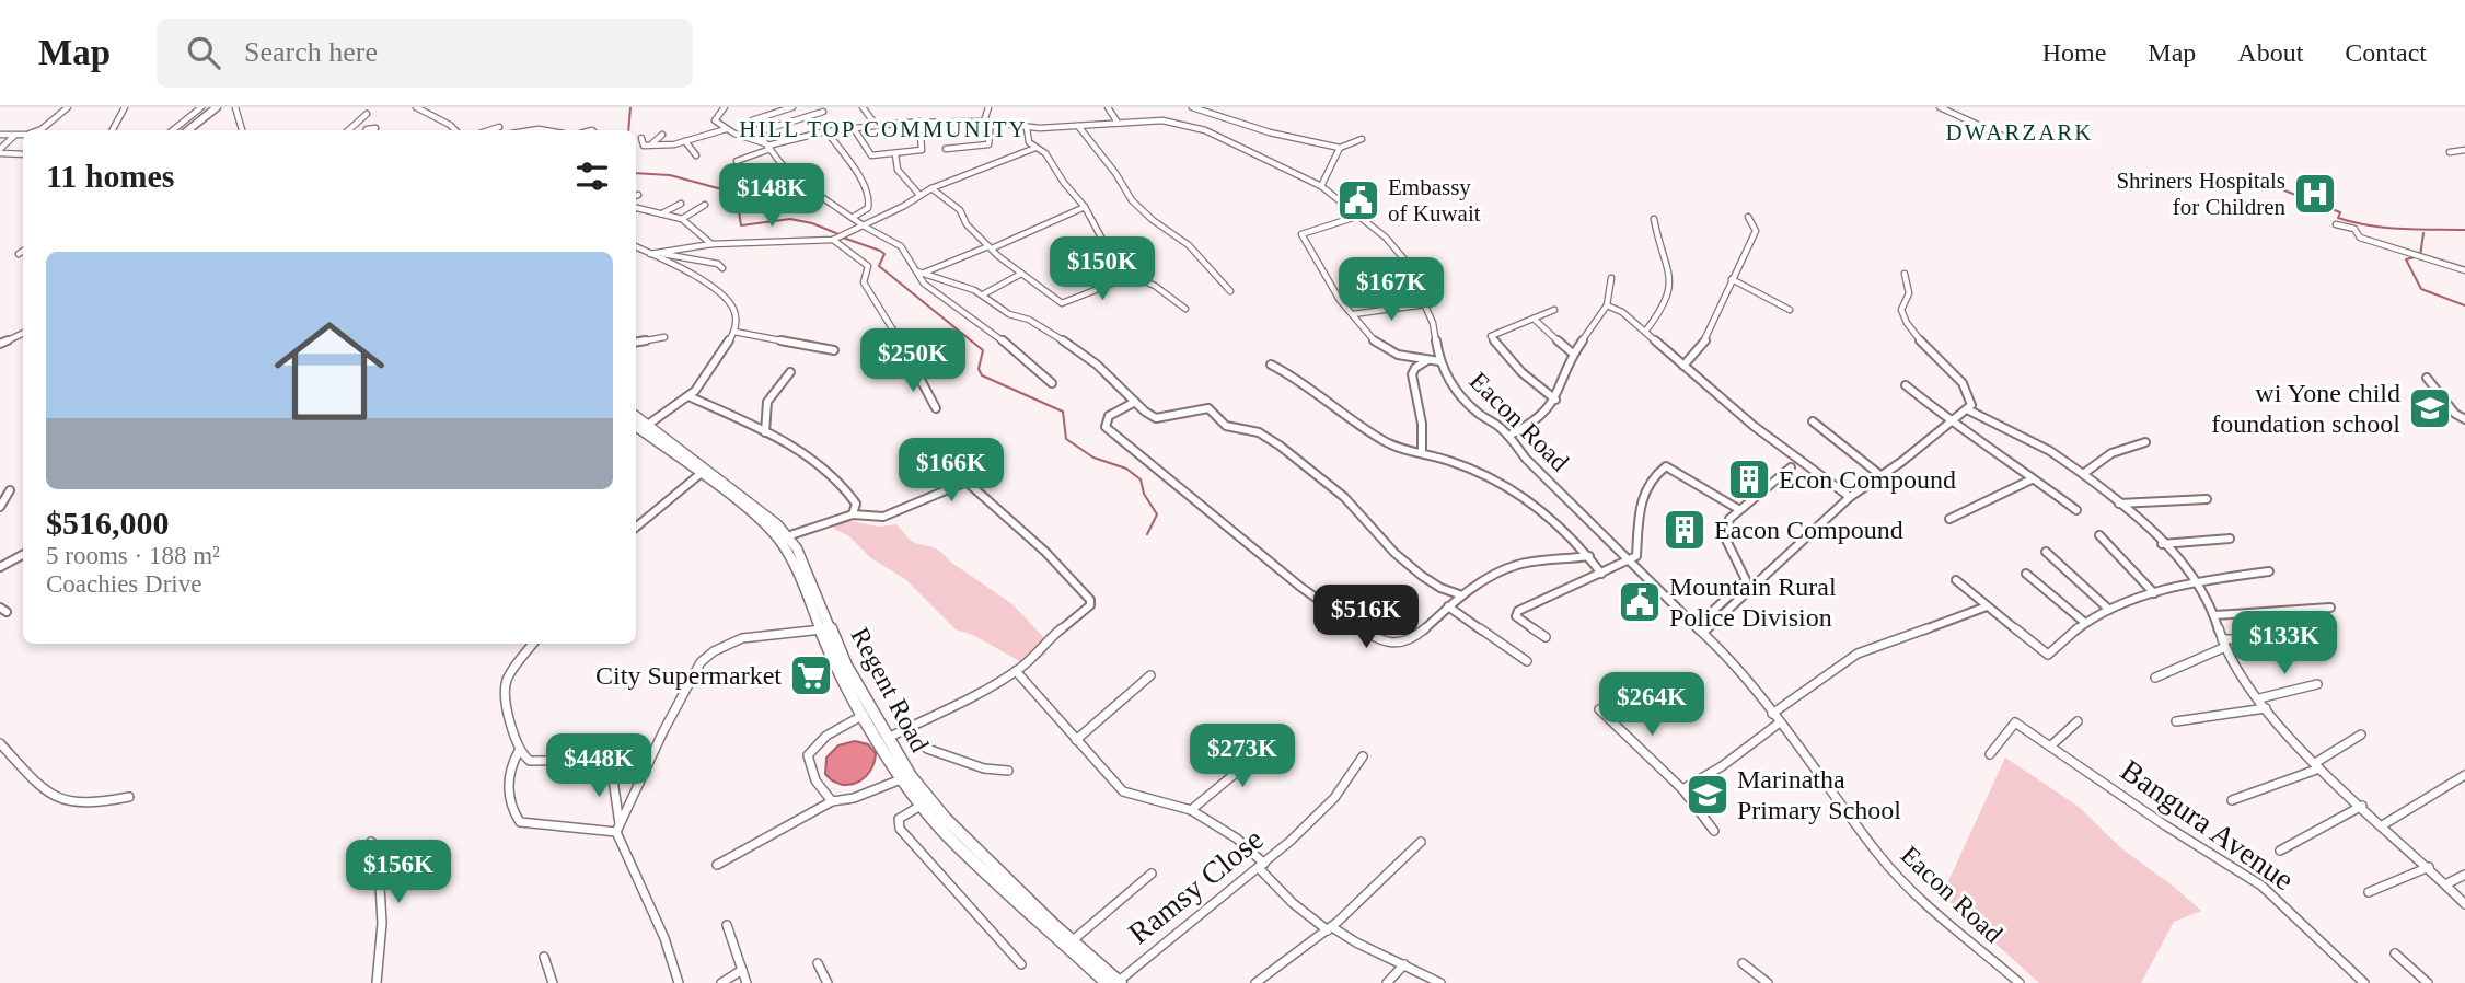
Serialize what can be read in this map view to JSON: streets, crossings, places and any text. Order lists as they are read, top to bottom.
{
  "streets": {
    "main road": ["Regent Road"],
    "street": ["Eacon Road", "Bangura Avenue", "Ramsy Close"]
  },
  "crossings": [
    ["Regent Road", "Ramsy Close"]
  ],
  "districts": ["HILL TOP COMMUNITY", "DWARZARK"],
  "places": {
    "hospital": ["Shriners Hospitals for Children"],
    "public building": ["Embassy of Kuwait", "Mountain Rural Police Division"],
    "school or university": ["wi Yone child foundation school", "Marinatha Primary School"],
    "building": ["Econ Compound", "Eacon Compound"],
    "supermarket": ["City Supermarket"]
  },
  "page": {
    "header": "Map",
    "search": "Search here",
    "nav": [
      "Home",
      "Map",
      "About",
      "Contact"
    ],
    "heading": "11 homes",
    "price": [
      "$148K",
      "$150K",
      "$167K",
      "$250K",
      "$166K",
      "$516K",
      "$133K",
      "$264K",
      "$273K",
      "$448K",
      "$156K"
    ],
    "list": [
      {
        "name": "$516,000",
        "note": "5 rooms · 188 m² · Coachies Drive"
      }
    ]
  }
}
